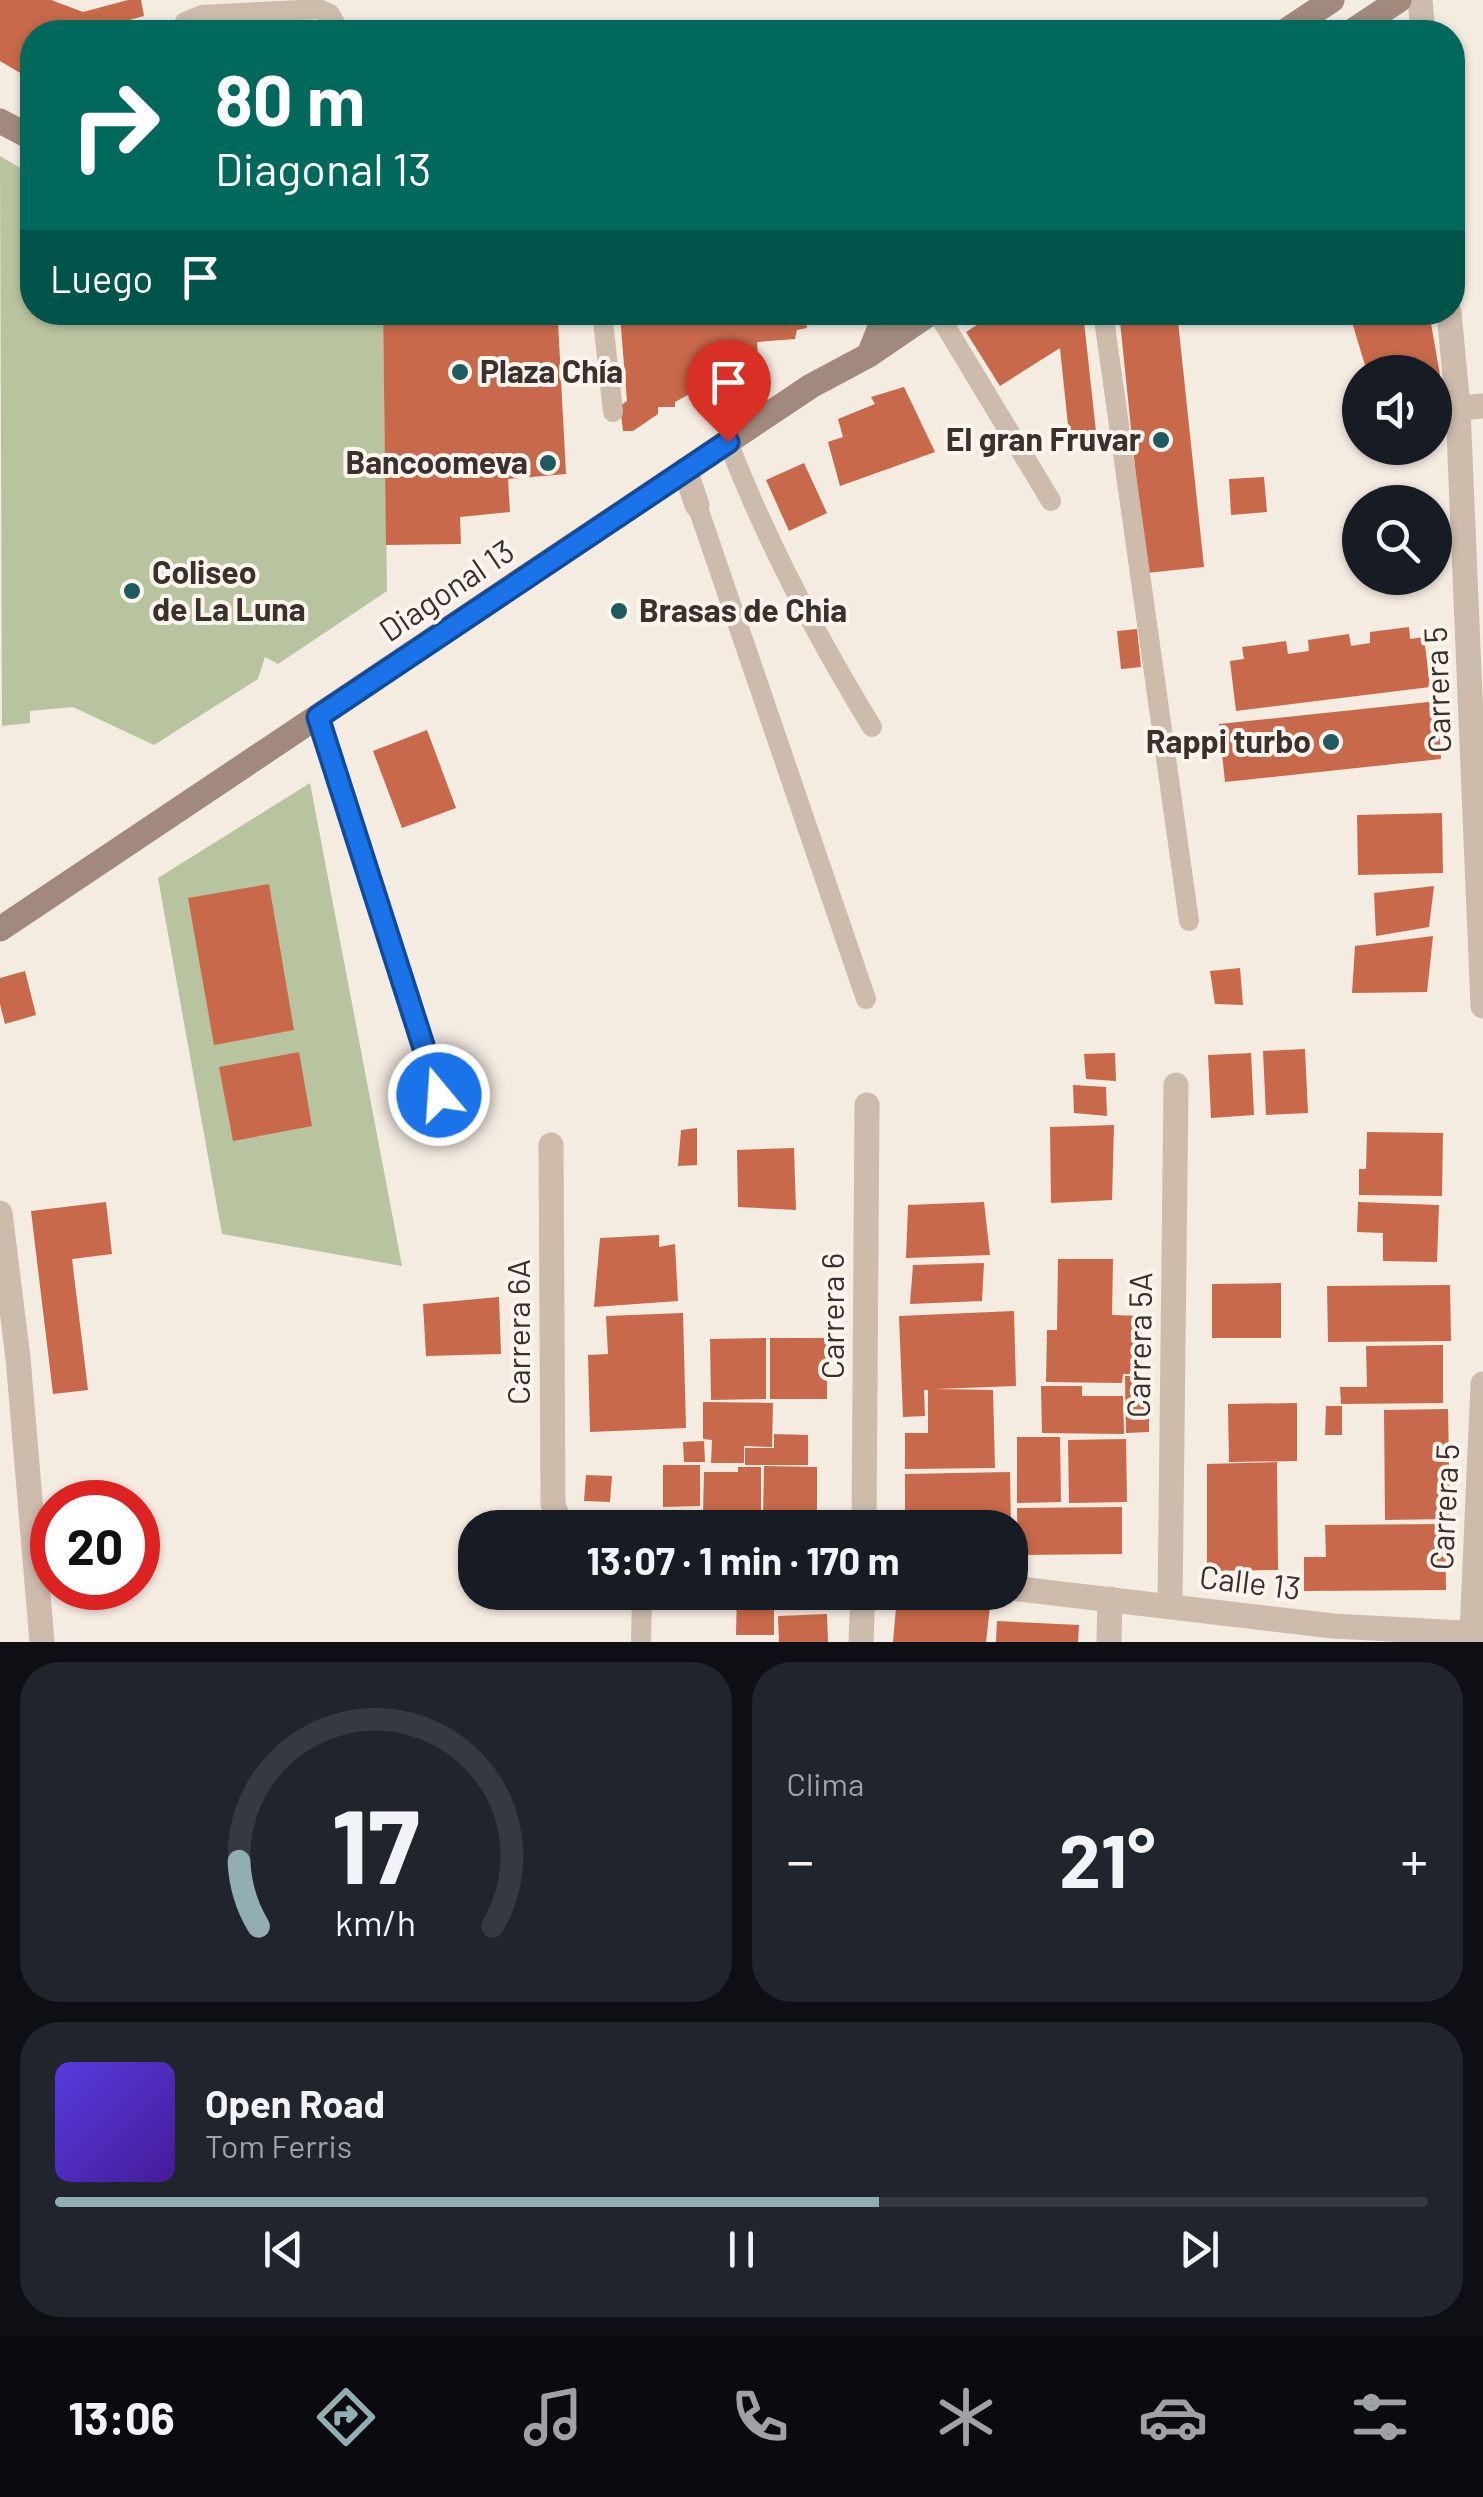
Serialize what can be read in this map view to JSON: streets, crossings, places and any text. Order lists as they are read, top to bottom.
{
  "streets": {
    "main road": ["Diagonal 13"],
    "street": [
      "Carrera 5",
      "Carrera 6",
      "Carrera 6A",
      "Carrera 5A",
      "Calle 13"
    ]
  },
  "crossings": [
    ["Carrera 5", "Calle 13"],
    ["Carrera 5A", "Calle 13"]
  ],
  "places": [
    "Plaza Chía",
    "El gran Fruvar",
    "Bancoomeva",
    "Coliseo de La Luna",
    "Brasas de Chia",
    "Rappi turbo"
  ],
  "page": {
    "turn": ["80 m", "Diagonal 13"],
    "then": "Luego",
    "limit": "20",
    "trip": "13:07 · 1 min · 170 m",
    "tile": "Clima",
    "heat": ["−", "21°", "+"],
    "song": ["Open Road", "Tom Ferris"],
    "tabs": "13:06",
    "gauge": ["17", "km/h"]
  }
}
